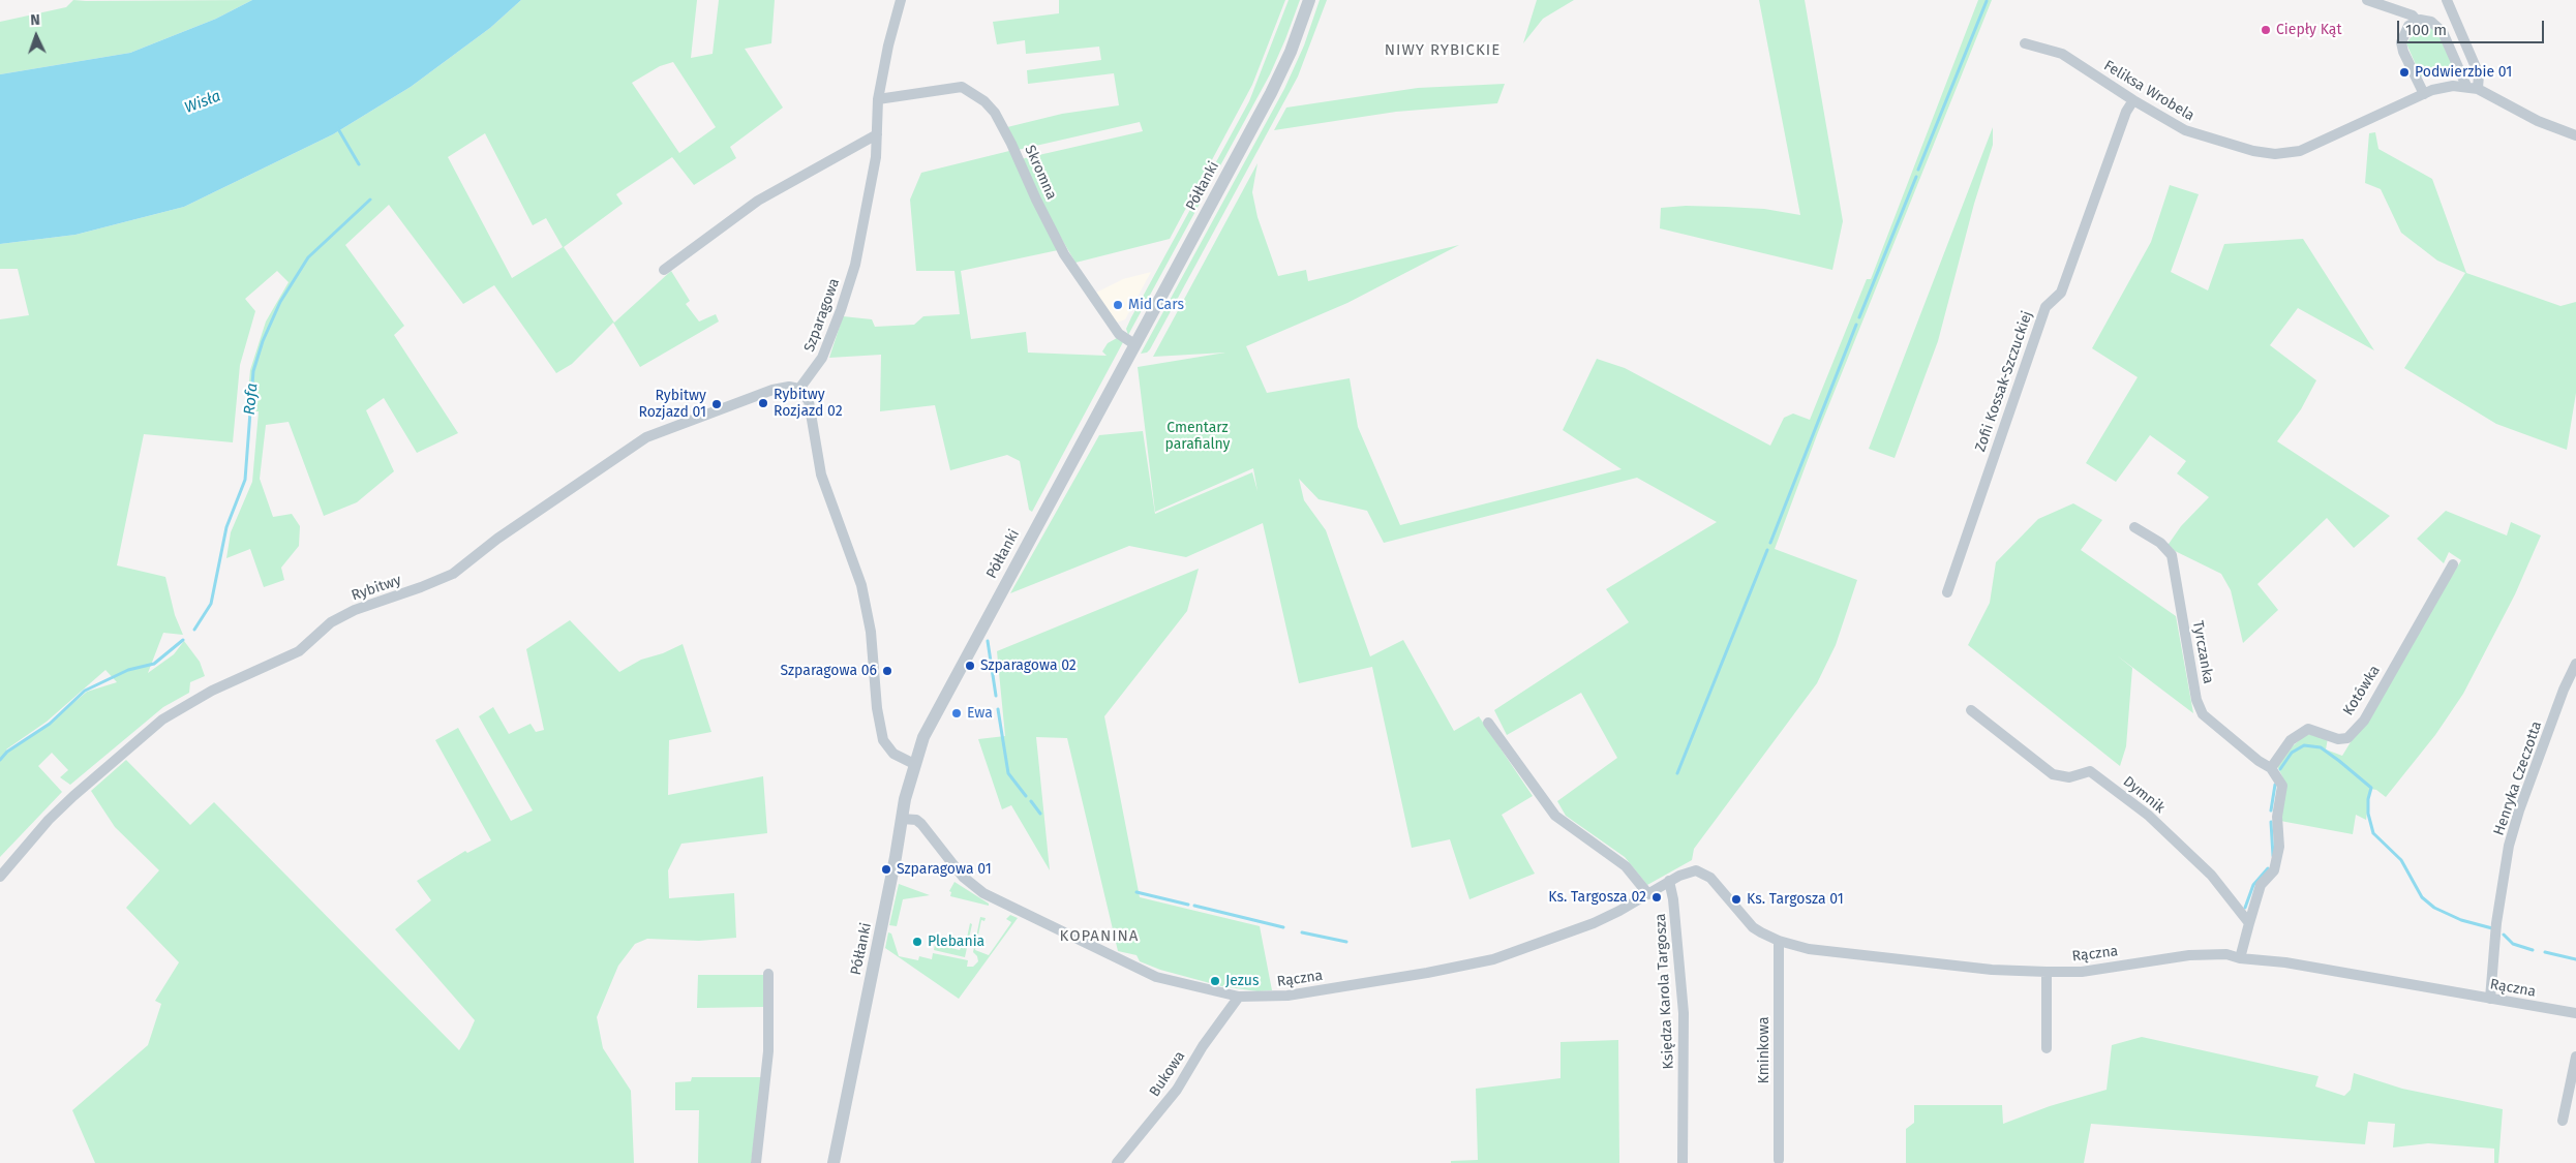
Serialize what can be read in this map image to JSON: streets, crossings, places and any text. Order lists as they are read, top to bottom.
{
  "streets": {
    "street": [
      "Feliksa Wrobela",
      "Skromna",
      "Półłanki",
      "Szparagowa",
      "Zofii Kossak-Szczuckiej",
      "Rybitwy",
      "Tyrczanka",
      "Kotówka",
      "Henryka Czeczotta",
      "Dymnik",
      "Rączna",
      "Księdza Karola Targosza",
      "Kminkowa",
      "Bukowa"
    ]
  },
  "crossings": [
    ["Feliksa Wrobela", "Zofii Kossak-Szczuckiej"],
    ["Skromna", "Półłanki"],
    ["Skromna", "Szparagowa"],
    ["Półłanki", "Rączna"],
    ["Szparagowa", "Rybitwy"],
    ["Tyrczanka", "Kotówka"],
    ["Henryka Czeczotta", "Rączna"],
    ["Rączna", "Księdza Karola Targosza"],
    ["Rączna", "Kminkowa"],
    ["Rączna", "Bukowa"]
  ],
  "districts": ["NIWY RYBICKIE", "KOPANINA"],
  "water": ["Wisła", "Rofa"],
  "parks": ["Cmentarz parafialny"],
  "places": [
    "Ciepły Kąt",
    "Podwierzbie 01",
    "Mid Cars",
    "Rybitwy Rozjazd 02",
    "Rybitwy Rozjazd 01",
    "Szparagowa 02",
    "Szparagowa 06",
    "Ewa",
    "Szparagowa 01",
    "Ks. Targosza 02",
    "Ks. Targosza 01",
    "Plebania",
    "Jezus"
  ],
  "scale_bar": "100 m",
  "north": "top"
}
